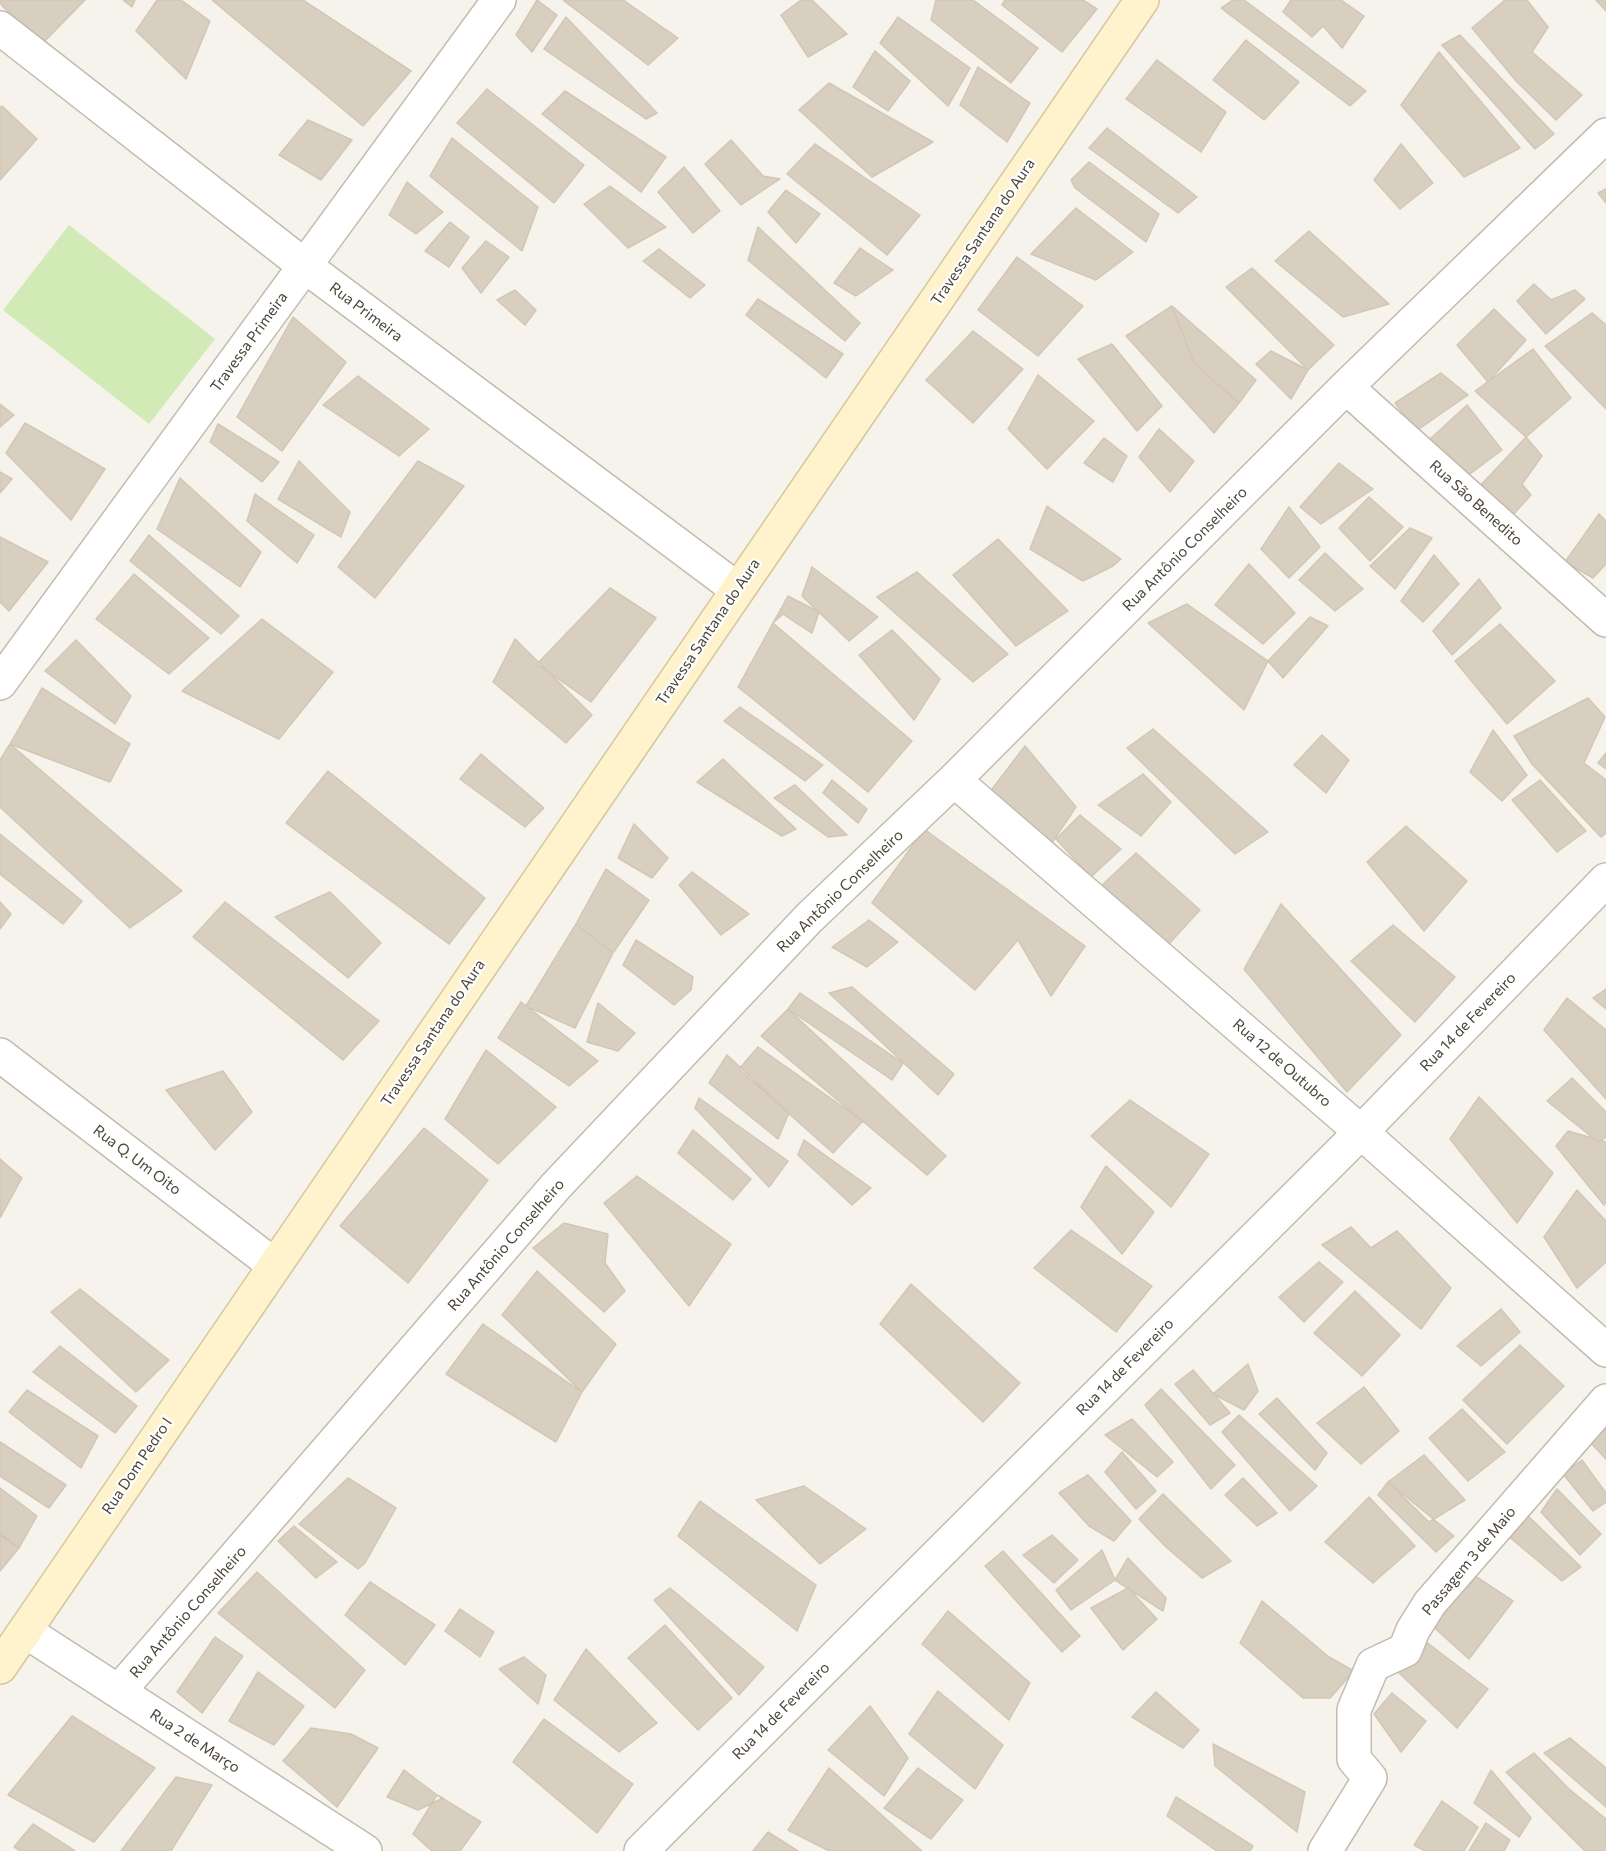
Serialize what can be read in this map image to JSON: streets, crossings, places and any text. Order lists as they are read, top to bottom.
{
  "streets": {
    "street": [
      "Travessa Santana do Aura",
      "Rua Primeira",
      "Travessa Primeira",
      "Rua São Benedito",
      "Rua Antônio Conselheiro",
      "Rua 14 de Fevereiro",
      "Rua 12 de Outubro",
      "Rua Q. Um Oito",
      "Rua Dom Pedro I",
      "Passagem 3 de Maio",
      "Rua 2 de Março"
    ]
  },
  "crossings": [
    ["Travessa Santana do Aura", "Rua Primeira"],
    ["Travessa Santana do Aura", "Rua Q. Um Oito"],
    ["Travessa Santana do Aura", "Rua Dom Pedro I"],
    ["Rua Primeira", "Travessa Primeira"],
    ["Rua São Benedito", "Rua Antônio Conselheiro"],
    ["Rua Antônio Conselheiro", "Rua 12 de Outubro"],
    ["Rua Antônio Conselheiro", "Rua 2 de Março"],
    ["Rua 14 de Fevereiro", "Rua 12 de Outubro"],
    ["Rua Q. Um Oito", "Rua Dom Pedro I"],
    ["Rua Dom Pedro I", "Rua 2 de Março"]
  ]
}
